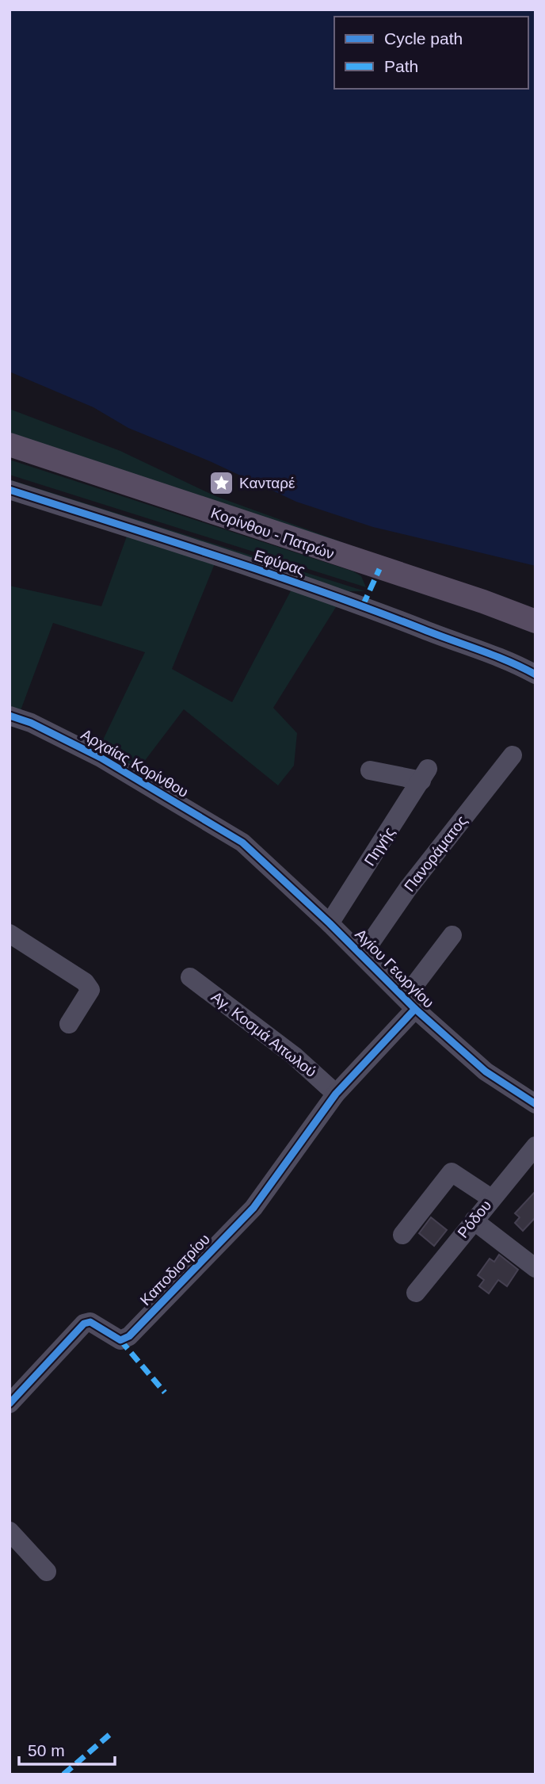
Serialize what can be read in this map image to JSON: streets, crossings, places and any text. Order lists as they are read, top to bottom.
{
  "streets": {
    "main road": ["Κορίνθου - Πατρών"],
    "street": [
      "Εφύρας",
      "Αρχαίας Κορίνθου",
      "Πηγής",
      "Πανοράματος",
      "Αγίου Γεωργίου",
      "Αγ. Κοσμά Αιτωλού",
      "Ρόδου",
      "Καποδιστρίου"
    ]
  },
  "crossings": [
    ["Αρχαίας Κορίνθου", "Αγίου Γεωργίου"],
    ["Πηγής", "Αγίου Γεωργίου"],
    ["Πανοράματος", "Αγίου Γεωργίου"],
    ["Αγ. Κοσμά Αιτωλού", "Καποδιστρίου"]
  ],
  "places": {
    "place": ["Κανταρέ"]
  },
  "legend": ["Cycle path", "Path"],
  "scale_bar": "50 m"
}
